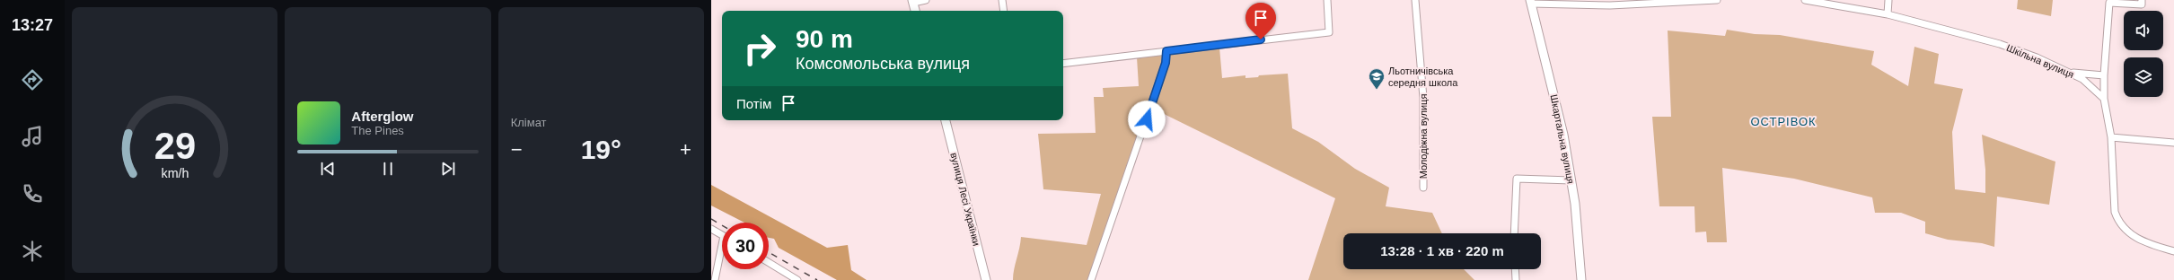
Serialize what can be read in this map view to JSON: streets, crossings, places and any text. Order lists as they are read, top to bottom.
{
  "streets": {
    "street": [
      "Шкільна вулиця",
      "Молодіжна вулиця",
      "Шкартальна вулиця",
      "вулиця Лесі Українки"
    ]
  },
  "districts": ["ОСТРІВОК"],
  "places": {
    "school or university": ["Льотничівська середня школа"]
  },
  "page": {
    "tabs": "13:27",
    "tile": "Клімат",
    "turn": ["90 m", "Комсомольська вулиця"],
    "then": "Потім",
    "song": ["Afterglow", "The Pines"],
    "heat": ["−", "19°", "+"],
    "limit": "30",
    "trip": "13:28 · 1 хв · 220 m",
    "gauge": ["29", "km/h"]
  }
}
